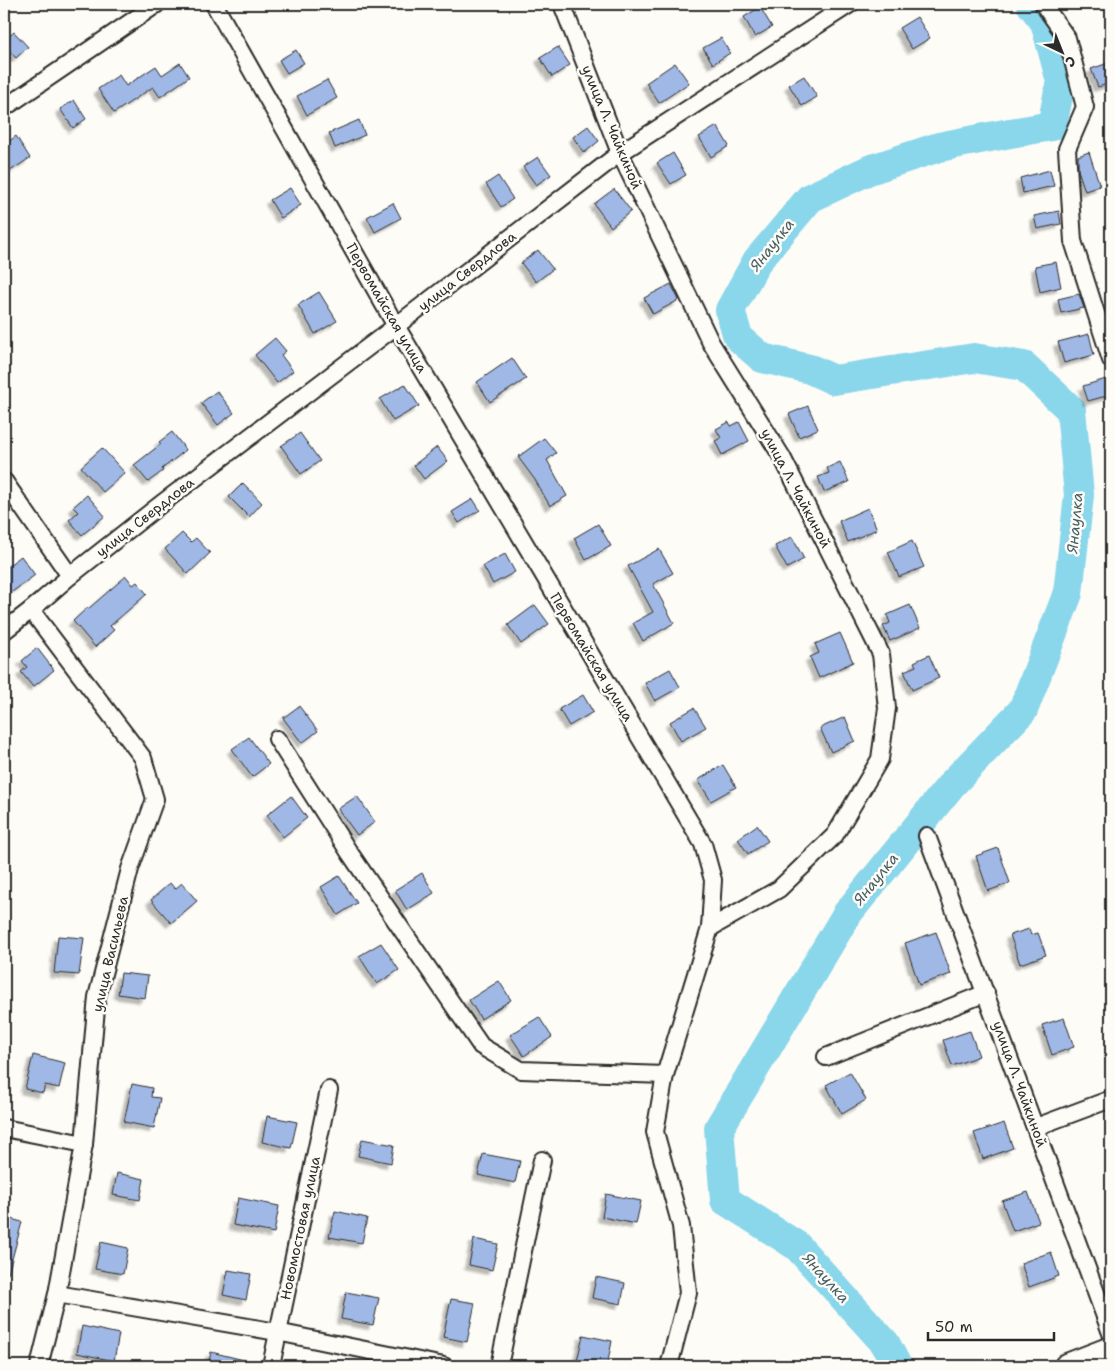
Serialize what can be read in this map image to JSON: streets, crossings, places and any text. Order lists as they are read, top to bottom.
{
  "streets": {
    "street": [
      "улица Л. Чайкиной",
      "улица Свердлова",
      "Первомайская улица",
      "улица Васильева",
      "Новомостовая улица"
    ]
  },
  "crossings": [
    ["улица Л. Чайкиной", "улица Свердлова"],
    ["улица Л. Чайкиной", "Первомайская улица"],
    ["улица Свердлова", "Первомайская улица"],
    ["улица Свердлова", "улица Васильева"]
  ],
  "water": ["Янаулка"],
  "scale_bar": "50 m",
  "north": "bottom right"
}
